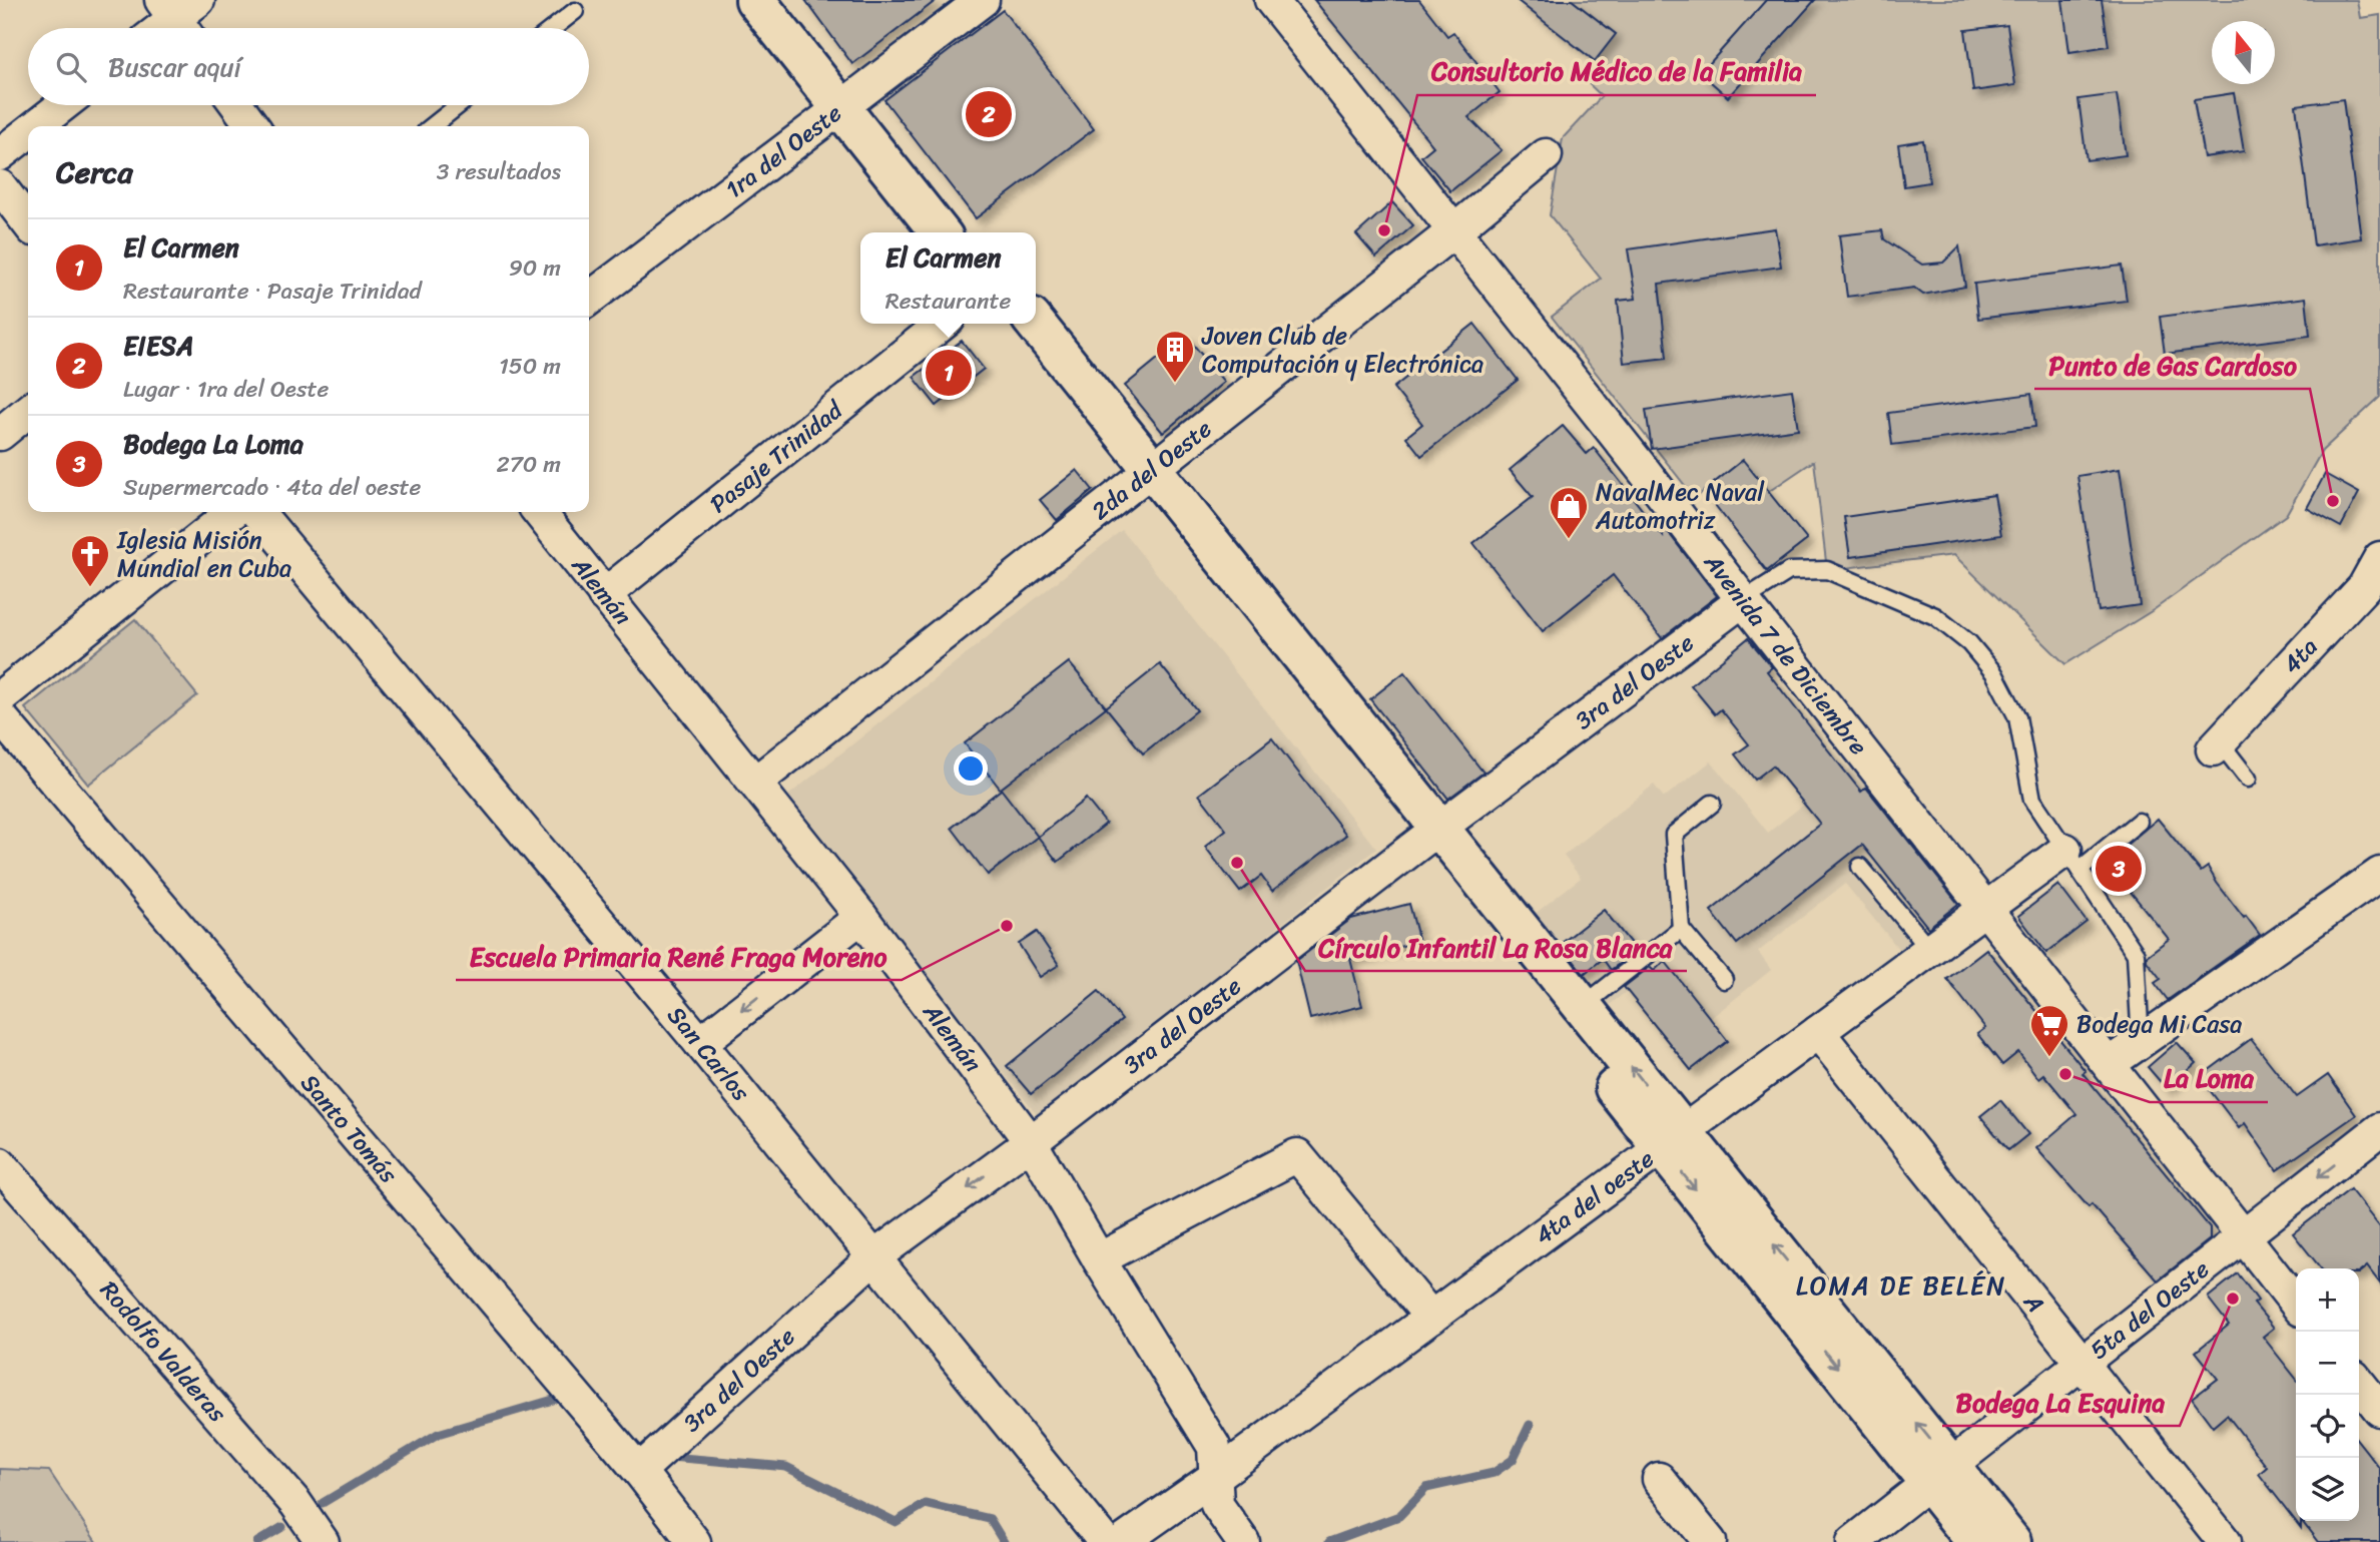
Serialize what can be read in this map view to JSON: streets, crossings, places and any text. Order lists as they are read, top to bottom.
{
  "streets": {
    "street": [
      "1ra del Oeste",
      "Pasaje Trinidad",
      "2da del Oeste",
      "Alemán",
      "Avenida 7 de Diciembre",
      "4ta",
      "3ra del Oeste",
      "San Carlos",
      "Santo Tomás",
      "4ta del oeste",
      "A",
      "5ta del Oeste",
      "Rodolfo Valderas"
    ]
  },
  "crossings": [
    ["Pasaje Trinidad", "Alemán"],
    ["2da del Oeste", "Alemán"],
    ["2da del Oeste", "Avenida 7 de Diciembre"],
    ["Alemán", "3ra del Oeste"],
    ["Alemán", "4ta del oeste"],
    ["Avenida 7 de Diciembre", "3ra del Oeste"],
    ["Avenida 7 de Diciembre", "4ta del oeste"],
    ["Avenida 7 de Diciembre", "5ta del Oeste"],
    ["3ra del Oeste", "San Carlos"],
    ["3ra del Oeste", "Santo Tomás"],
    ["4ta del oeste", "A"],
    ["A", "5ta del Oeste"]
  ],
  "districts": ["LOMA DE BELÉN"],
  "places": {
    "other": [
      "Consultorio Médico de la Familia",
      "Punto de Gas Cardoso",
      "Círculo Infantil La Rosa Blanca",
      "Escuela Primaria René Fraga Moreno",
      "La Loma",
      "Bodega La Esquina"
    ],
    "building": ["Joven Club de Computación y Electrónica"],
    "shop": ["NavalMec Naval Automotriz"],
    "church": ["Iglesia Misión Mundial en Cuba"],
    "supermarket": ["Bodega Mi Casa"]
  },
  "north": "top",
  "page": {
    "search": "Buscar aquí",
    "pins": ["2", "1", "3"],
    "heading": ["Cerca", "3 resultados"],
    "list": [
      {
        "mark": "1",
        "name": "El Carmen",
        "note": "Restaurante · Pasaje Trinidad",
        "value": "90 m"
      },
      {
        "mark": "2",
        "name": "EIESA",
        "note": "Lugar · 1ra del Oeste",
        "value": "150 m"
      },
      {
        "mark": "3",
        "name": "Bodega La Loma",
        "note": "Supermercado · 4ta del oeste",
        "value": "270 m"
      }
    ],
    "popup": ["El Carmen", "Restaurante"],
    "map_buttons": ["+", "−"]
  }
}
